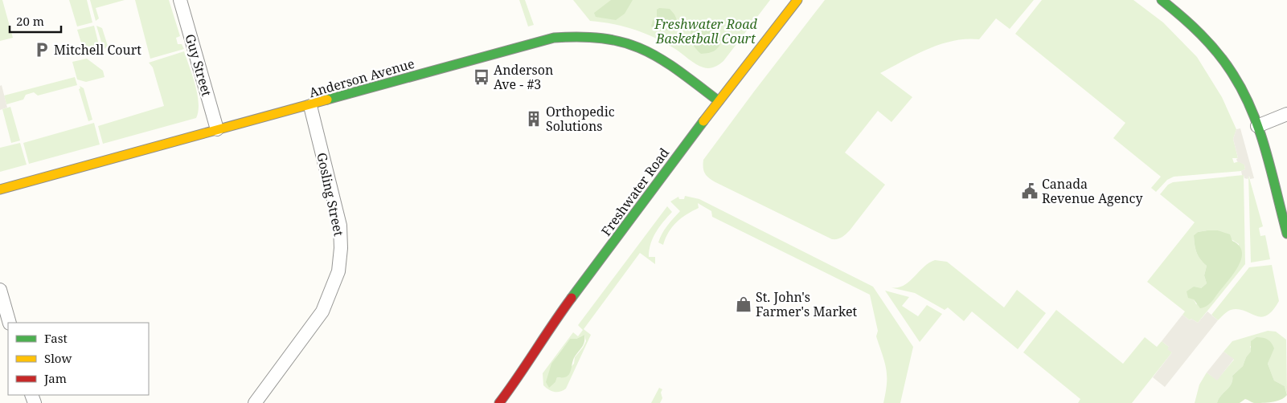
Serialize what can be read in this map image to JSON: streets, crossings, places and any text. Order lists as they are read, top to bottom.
{
  "streets": {
    "main road": ["Anderson Avenue", "Freshwater Road"],
    "street": ["Guy Street", "Gosling Street"]
  },
  "crossings": [
    ["Guy Street", "Anderson Avenue"],
    ["Anderson Avenue", "Freshwater Road"],
    ["Anderson Avenue", "Gosling Street"]
  ],
  "parks": ["Freshwater Road Basketball Court"],
  "places": {
    "parking": ["Mitchell Court"],
    "bus stop": ["Anderson Ave - #3"],
    "building": ["Orthopedic Solutions"],
    "public building": ["Canada Revenue Agency"],
    "shop": ["St. John's Farmer's Market"]
  },
  "legend": ["Fast", "Slow", "Jam"],
  "scale_bar": "20 m"
}
